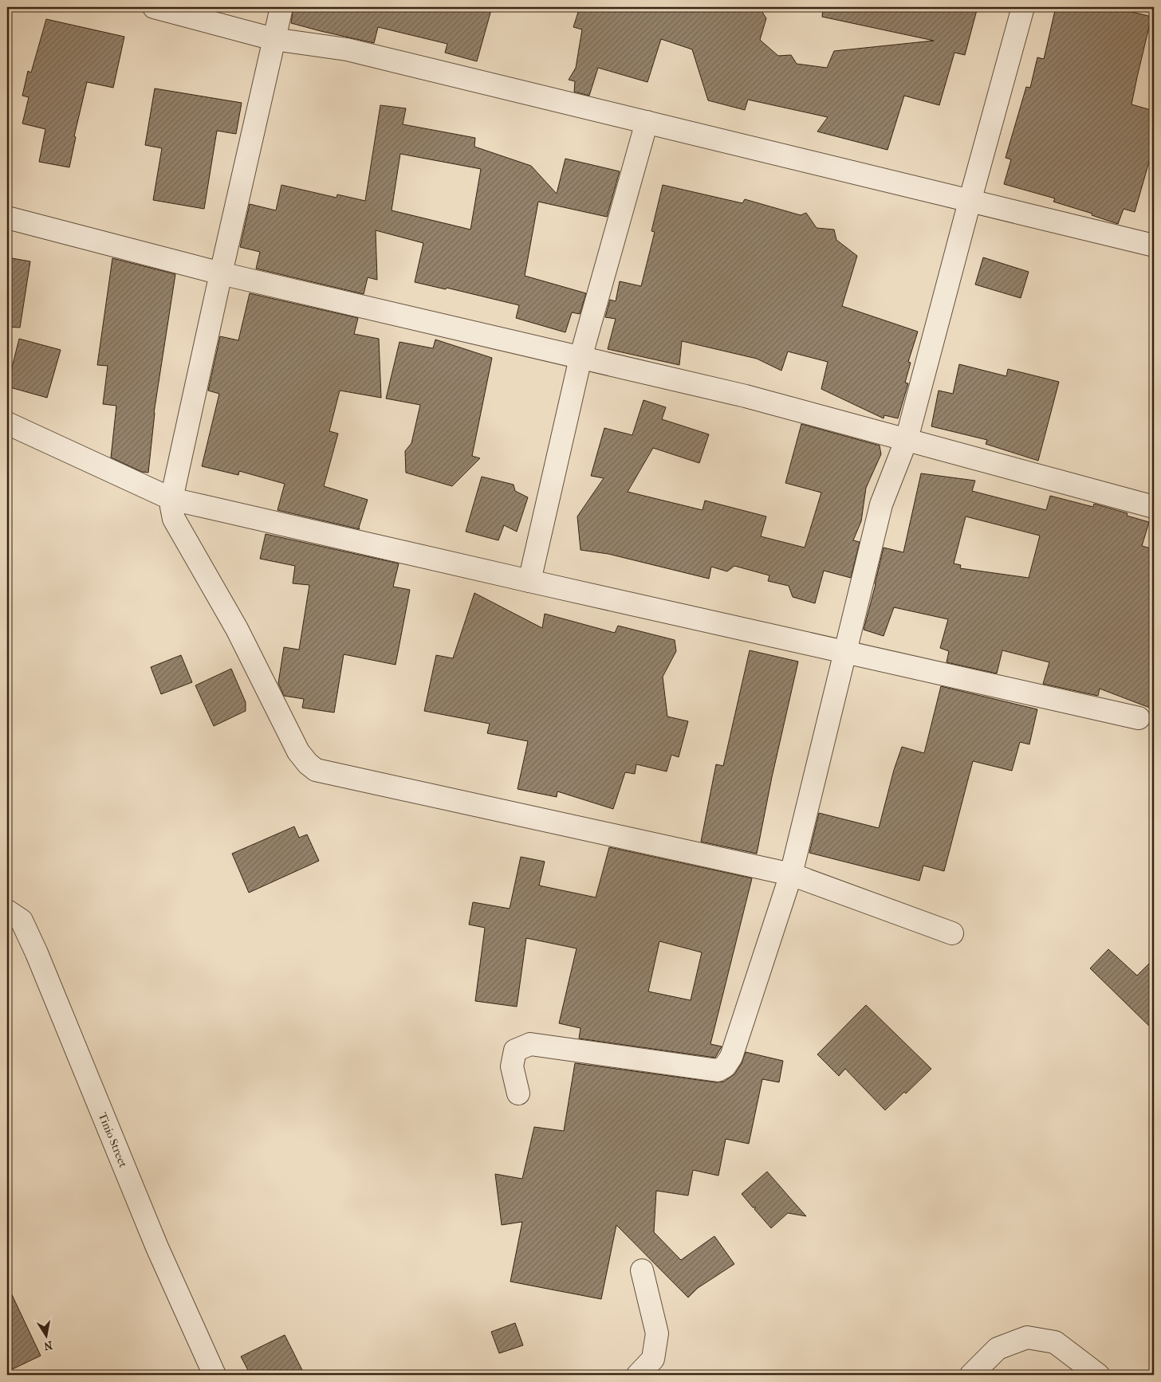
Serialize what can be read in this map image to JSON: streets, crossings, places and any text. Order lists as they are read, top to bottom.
{
  "streets": {
    "street": ["Tinio Street"]
  },
  "north": "bottom"
}
